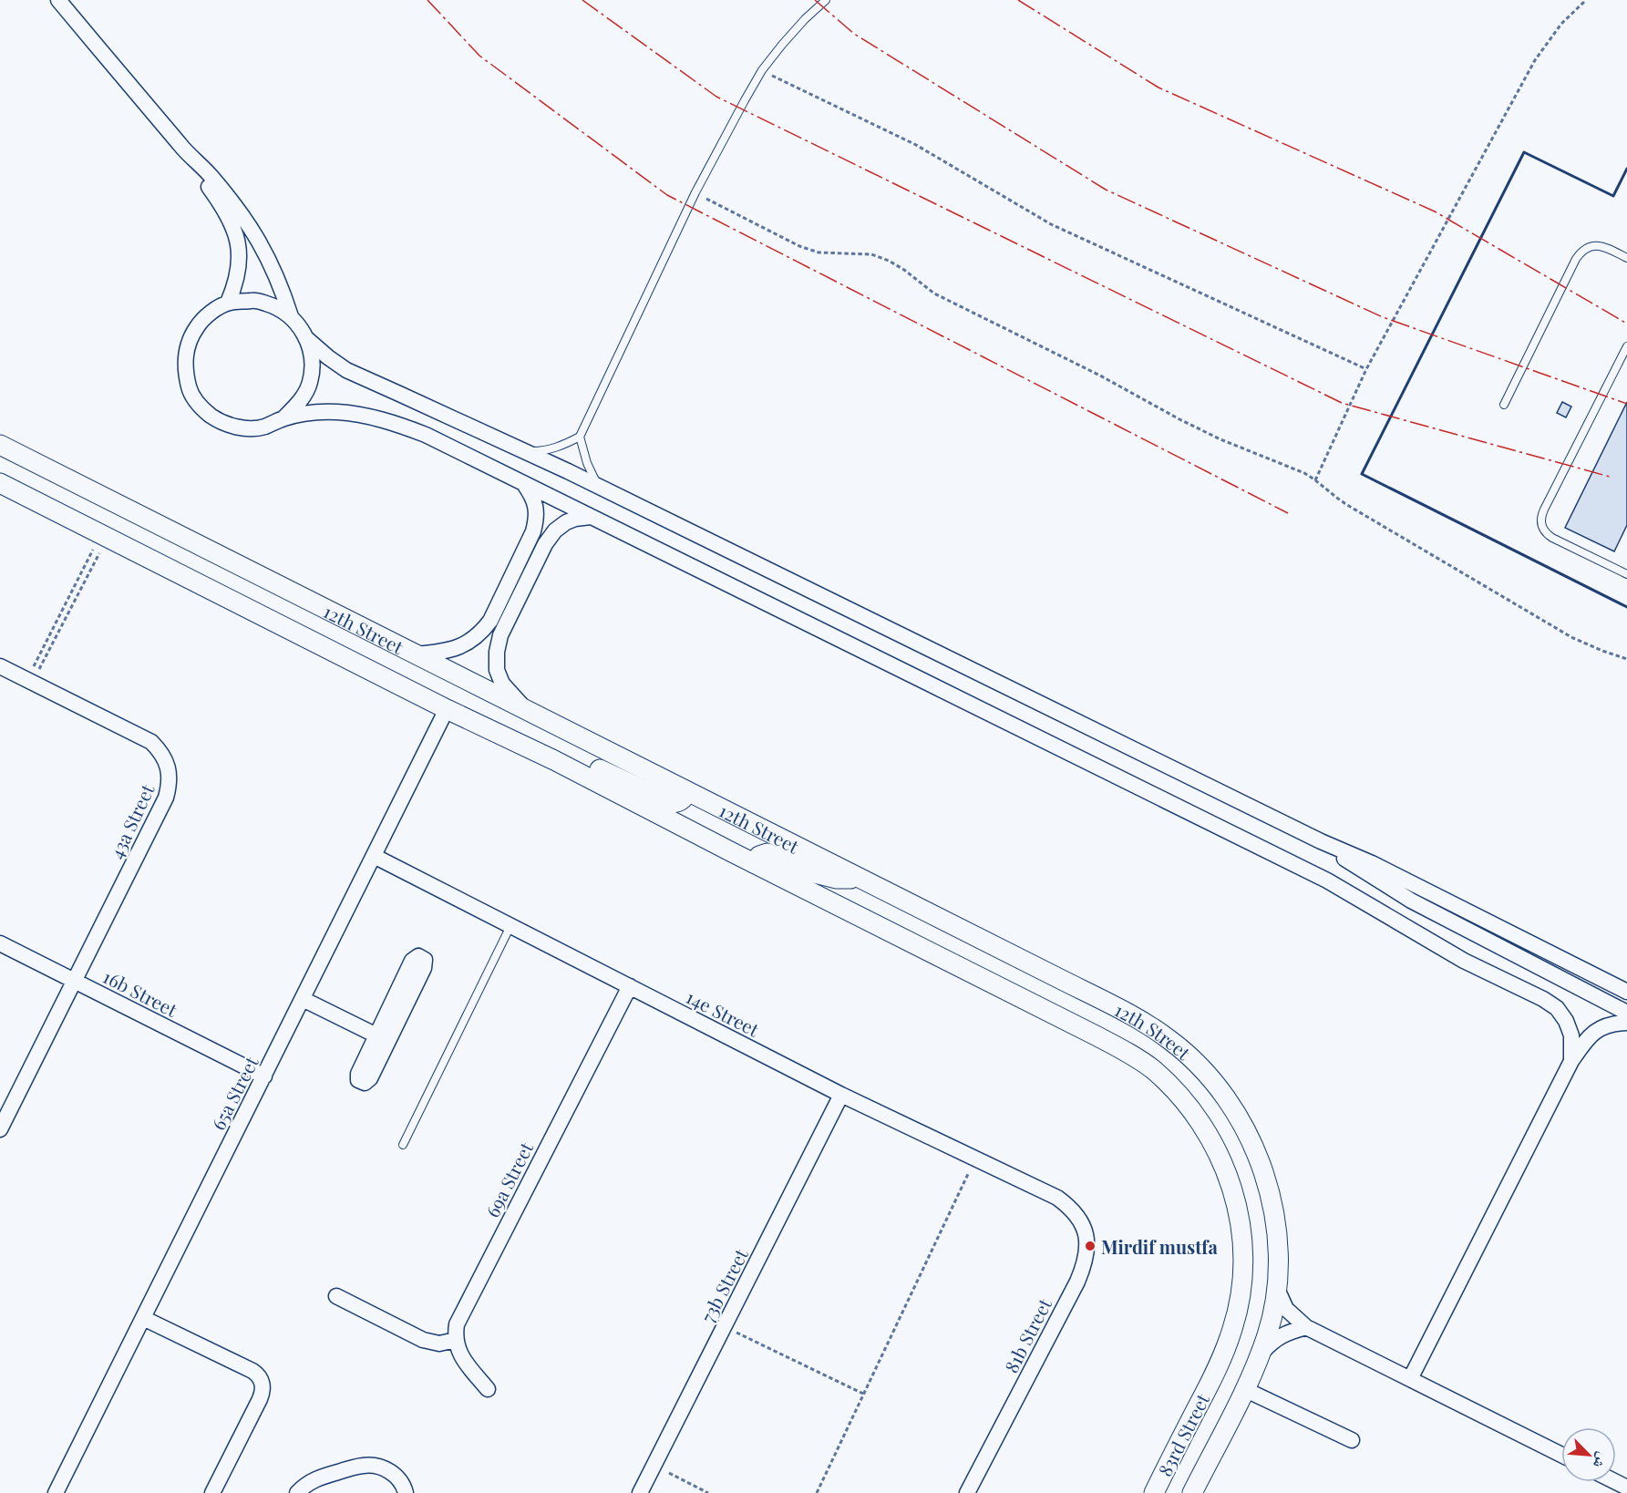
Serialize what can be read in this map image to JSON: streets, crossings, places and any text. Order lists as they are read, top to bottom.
{
  "streets": {
    "street": [
      "12th Street",
      "43a Street",
      "16b Street",
      "14e Street",
      "65a Street",
      "69a Street",
      "73b Street",
      "81b Street",
      "83rd Street"
    ]
  },
  "crossings": [
    ["12th Street", "65a Street"],
    ["12th Street", "83rd Street"],
    ["43a Street", "16b Street"],
    ["16b Street", "65a Street"],
    ["14e Street", "65a Street"],
    ["14e Street", "69a Street"],
    ["14e Street", "73b Street"],
    ["14e Street", "81b Street"]
  ],
  "places": ["Mirdif mustfa"],
  "north": "bottom right"
}
